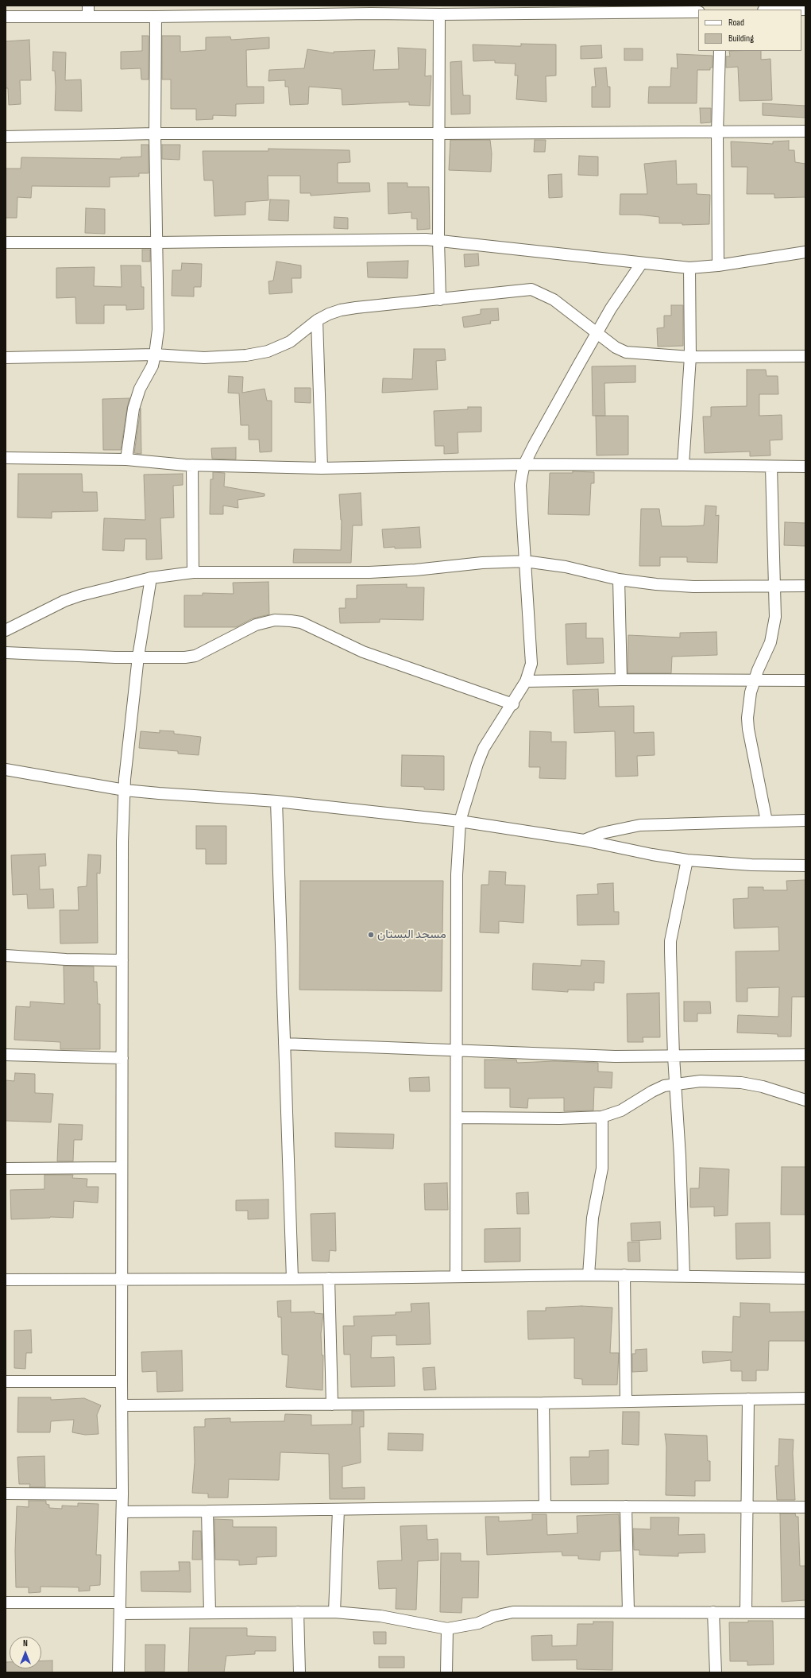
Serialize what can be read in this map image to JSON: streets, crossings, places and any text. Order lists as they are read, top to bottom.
{
  "places": ["مسجد البستان"],
  "legend": ["Road", "Building"],
  "north": "top"
}
